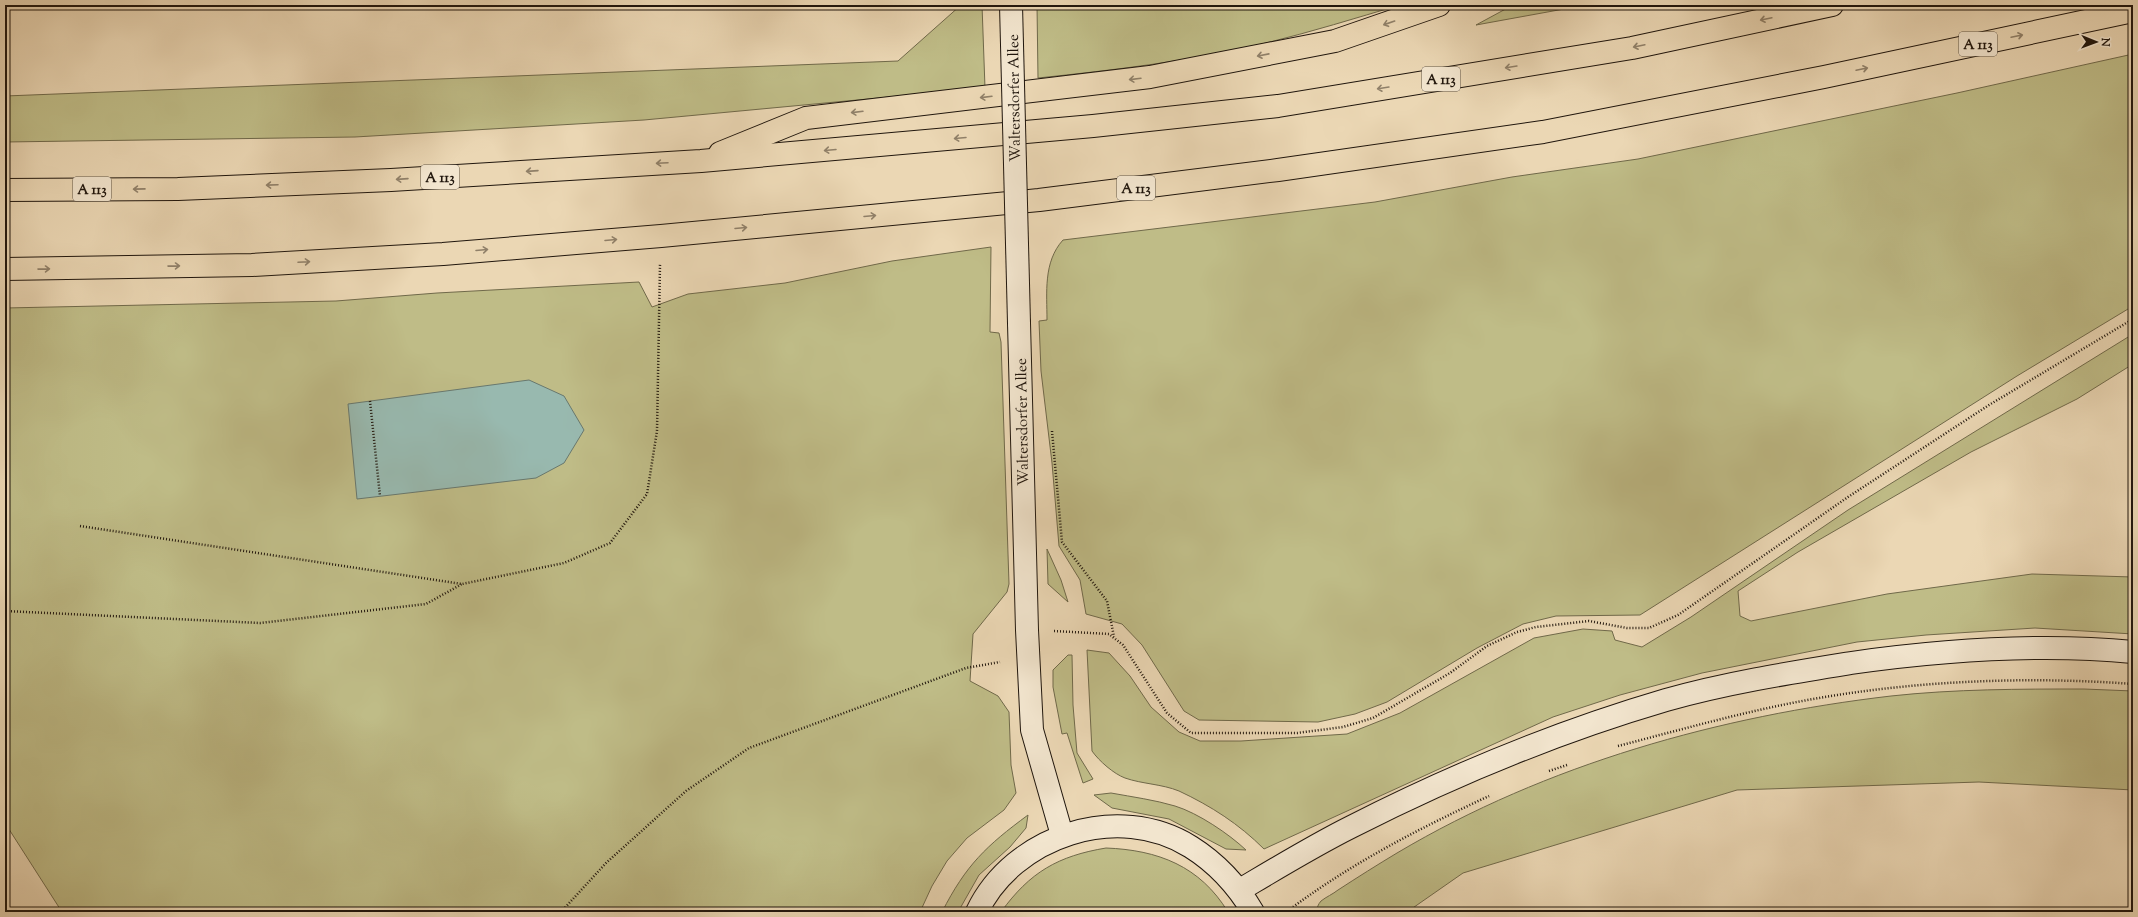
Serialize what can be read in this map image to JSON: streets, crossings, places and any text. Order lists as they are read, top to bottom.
{
  "streets": {
    "highway": ["A 113"],
    "street": ["Waltersdorfer Allee"]
  },
  "north": "right"
}
